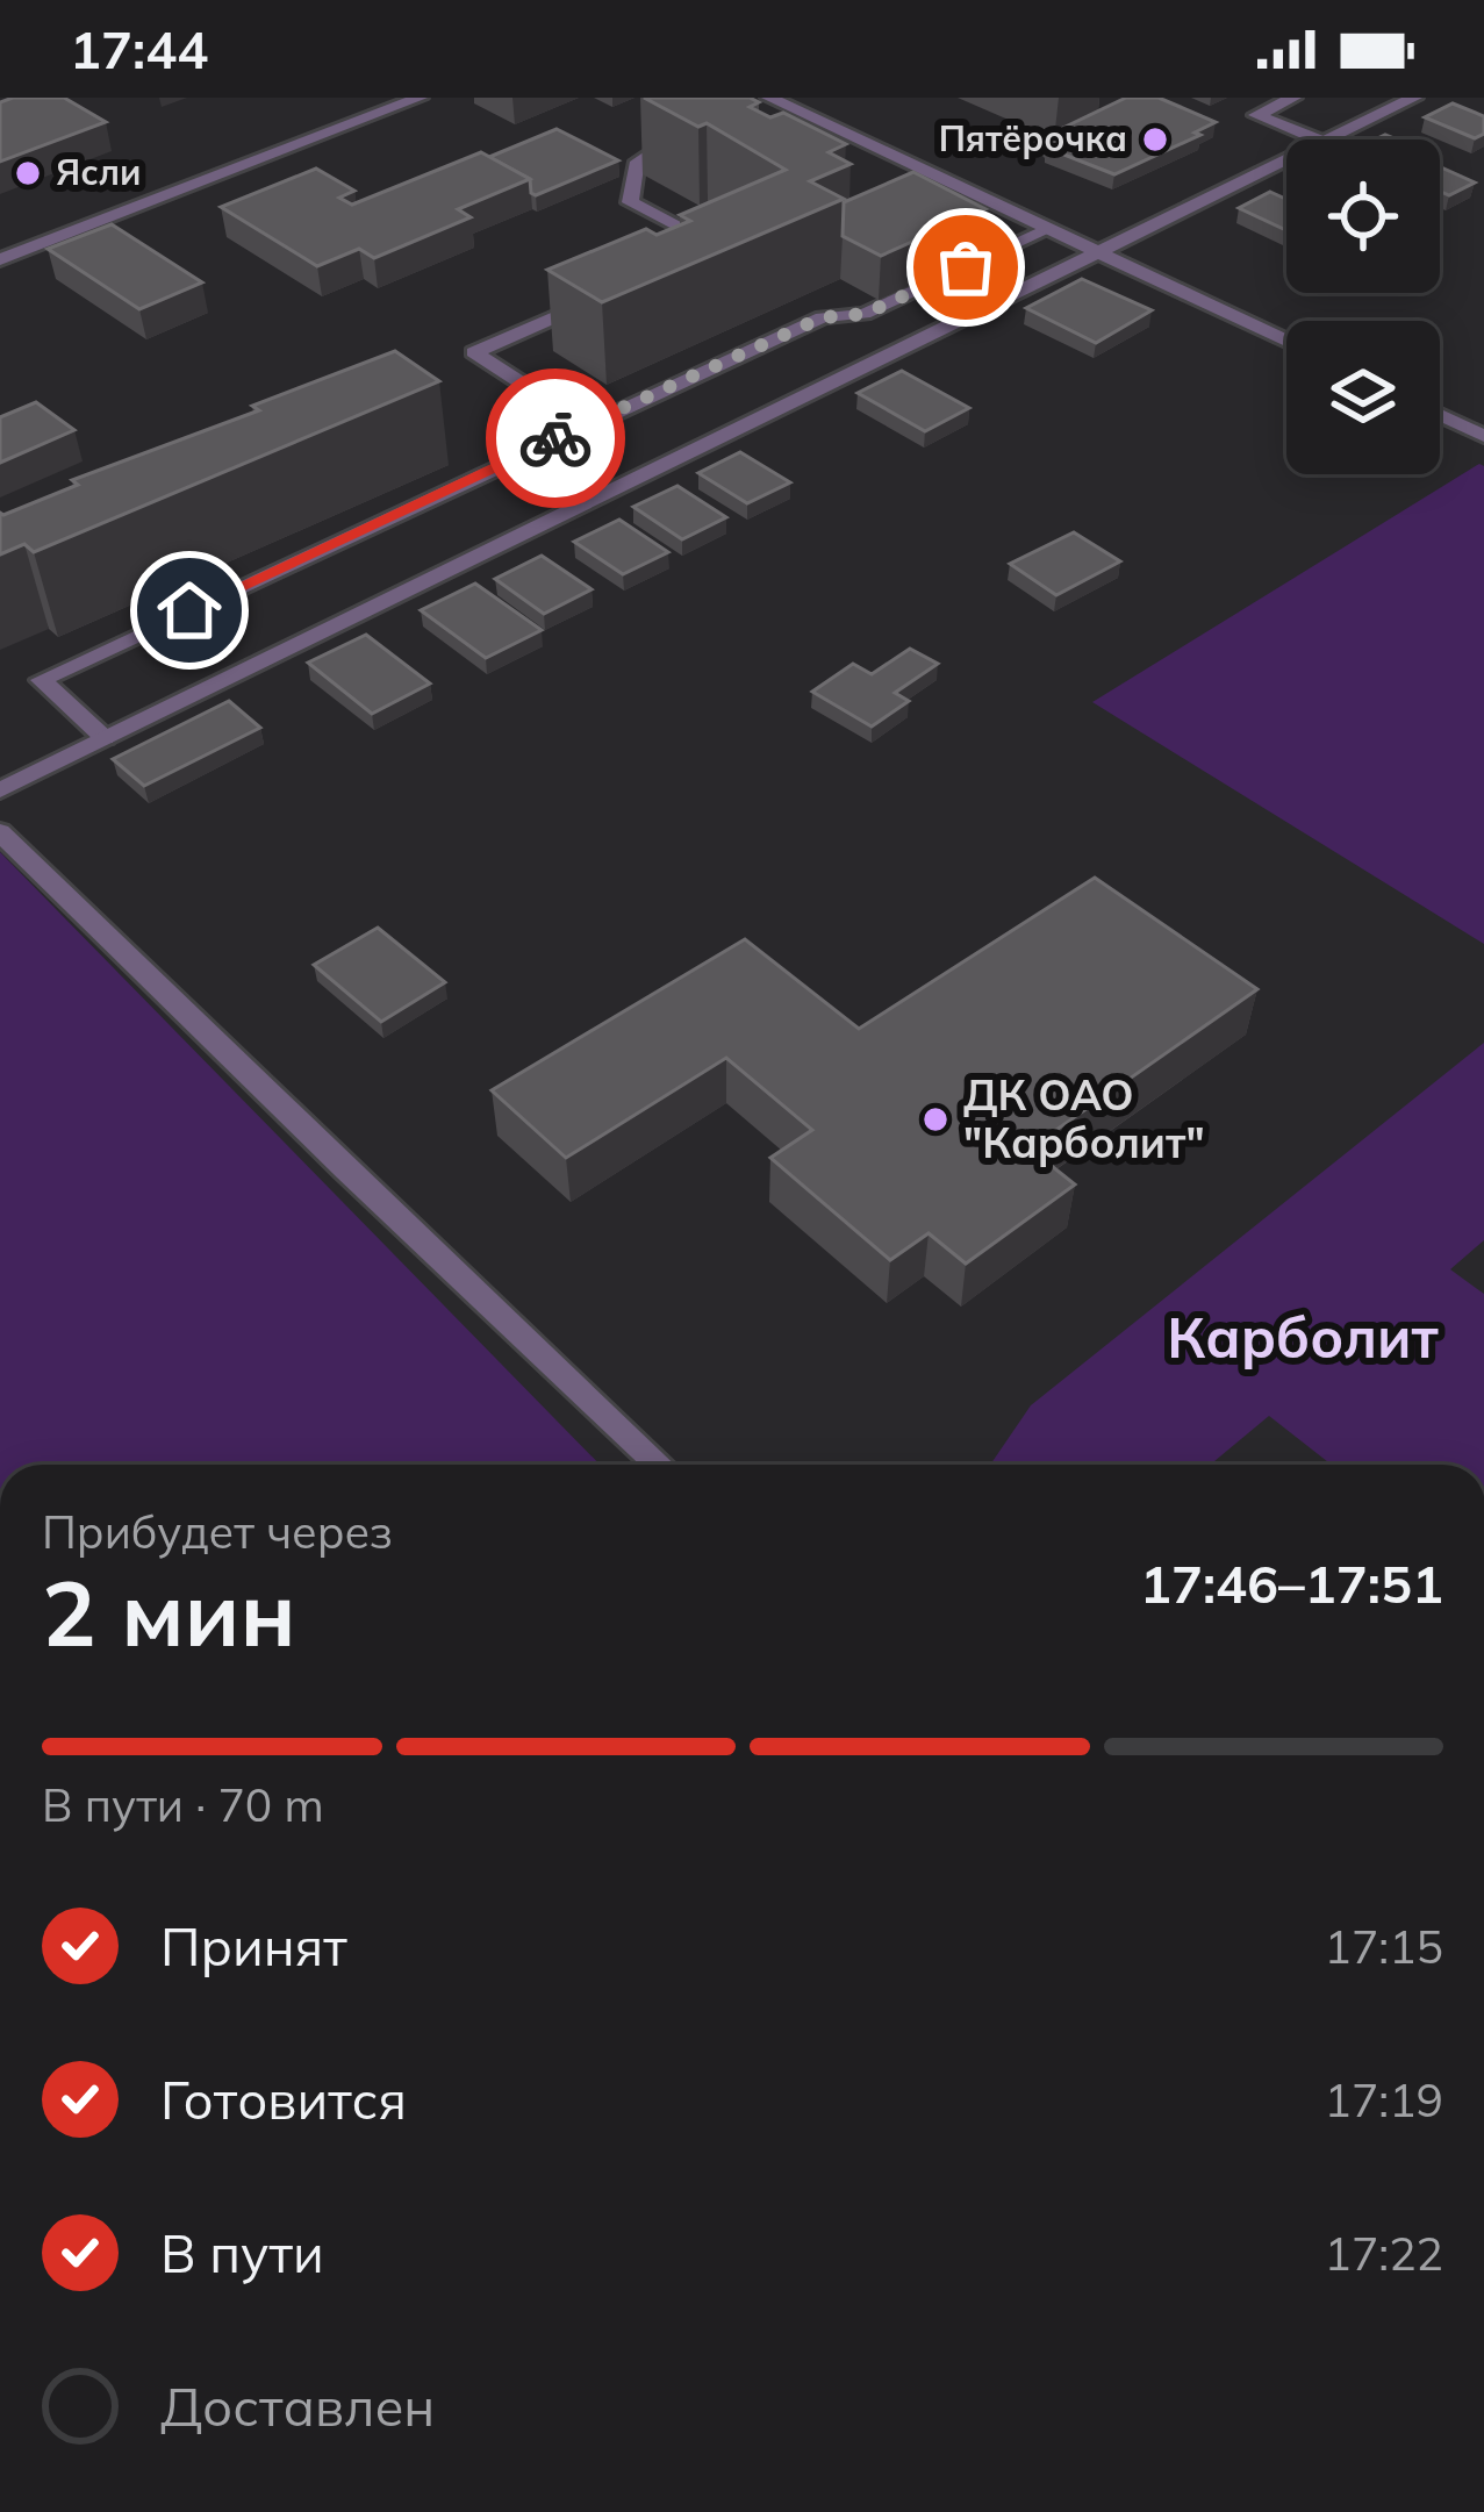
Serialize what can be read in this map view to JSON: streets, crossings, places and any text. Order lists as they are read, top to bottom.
{
  "districts": ["Карболит"],
  "places": ["Пятёрочка", "Ясли", "ДК ОАО \"Карболит\""],
  "page": {
    "status": "17:44",
    "heading": ["2 мин", "Прибудет через", "17:46–17:51"],
    "bar": "В пути · 70 m",
    "list": [
      ["Принят", "17:15"],
      ["Готовится", "17:19"],
      ["В пути", "17:22"],
      "Доставлен"
    ]
  }
}
